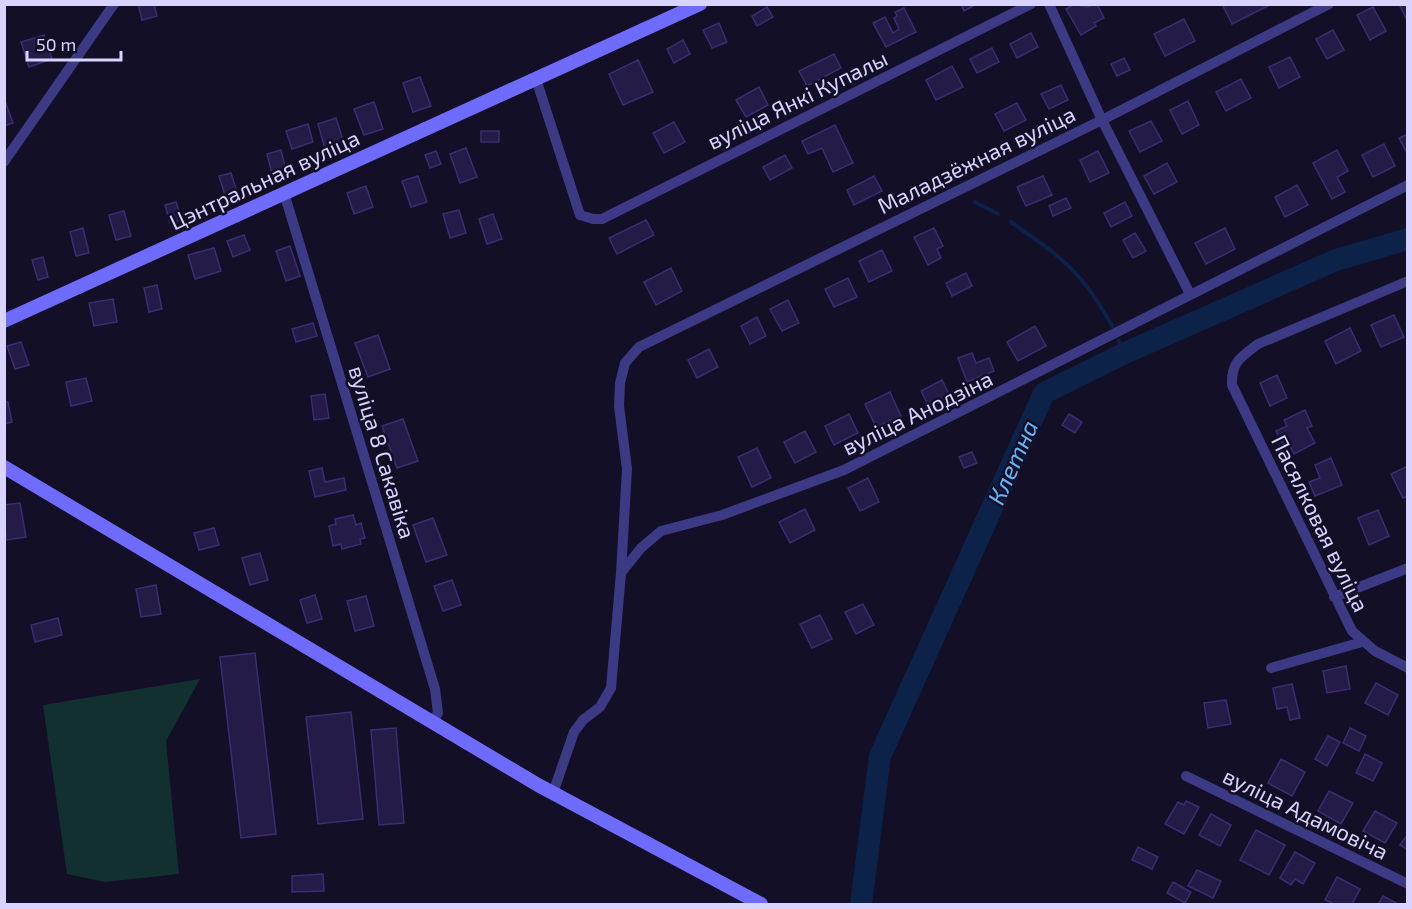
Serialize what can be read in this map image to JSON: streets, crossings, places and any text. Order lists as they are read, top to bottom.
{
  "streets": {
    "street": [
      "вуліца Янкі Купалы",
      "Маладзёжная вуліца",
      "Цэнтральная вуліца",
      "вуліца Анодзіна",
      "вуліца 8 Сакавіка",
      "Пасялковая вуліца",
      "вуліца Адамовіча"
    ]
  },
  "crossings": [
    ["вуліца Янкі Купалы", "Цэнтральная вуліца"],
    ["Маладзёжная вуліца", "вуліца Анодзіна"],
    ["Цэнтральная вуліца", "вуліца 8 Сакавіка"]
  ],
  "water": ["Клетна"],
  "scale_bar": "50 m"
}
